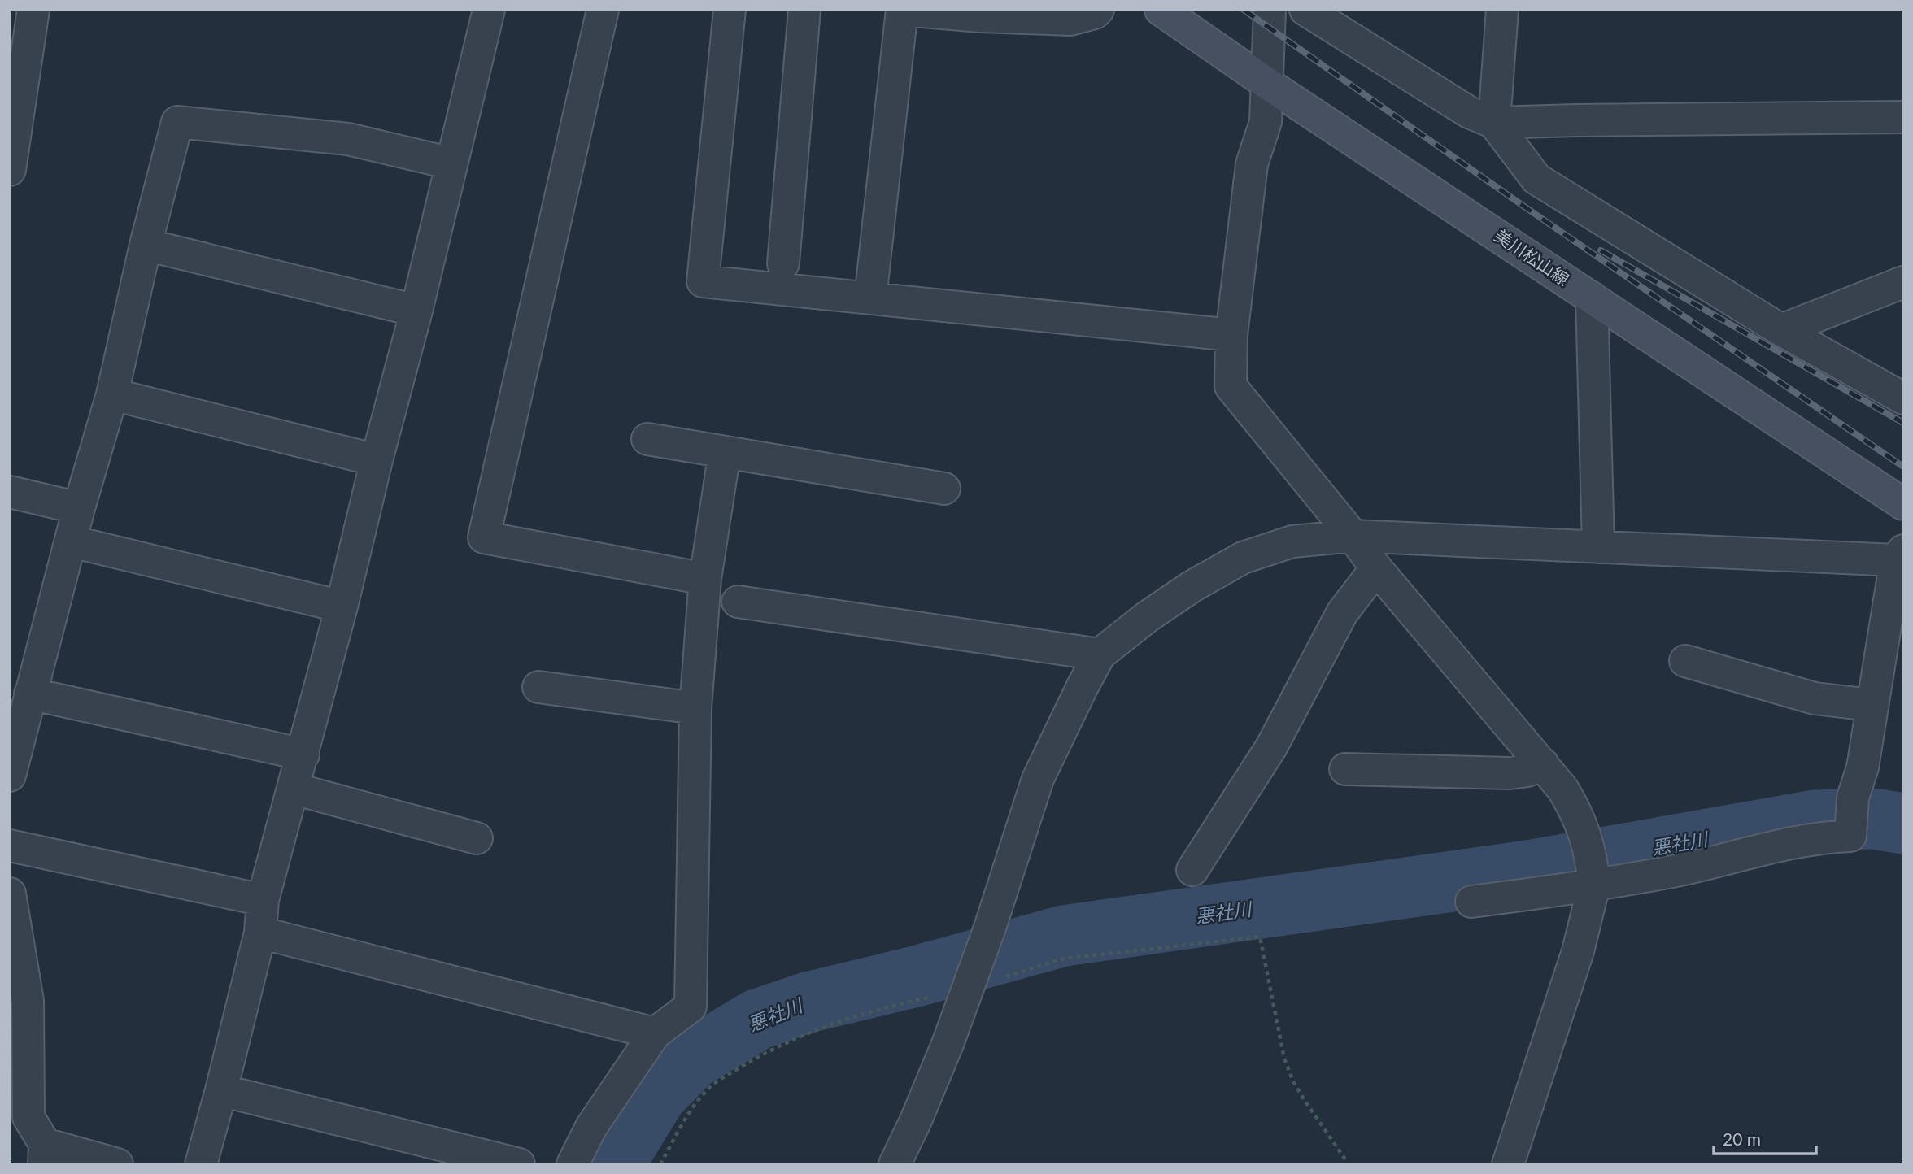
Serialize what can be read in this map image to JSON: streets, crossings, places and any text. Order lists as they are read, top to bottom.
{
  "streets": {
    "main road": ["美川松山線"]
  },
  "water": ["悪社川"],
  "scale_bar": "20 m"
}
